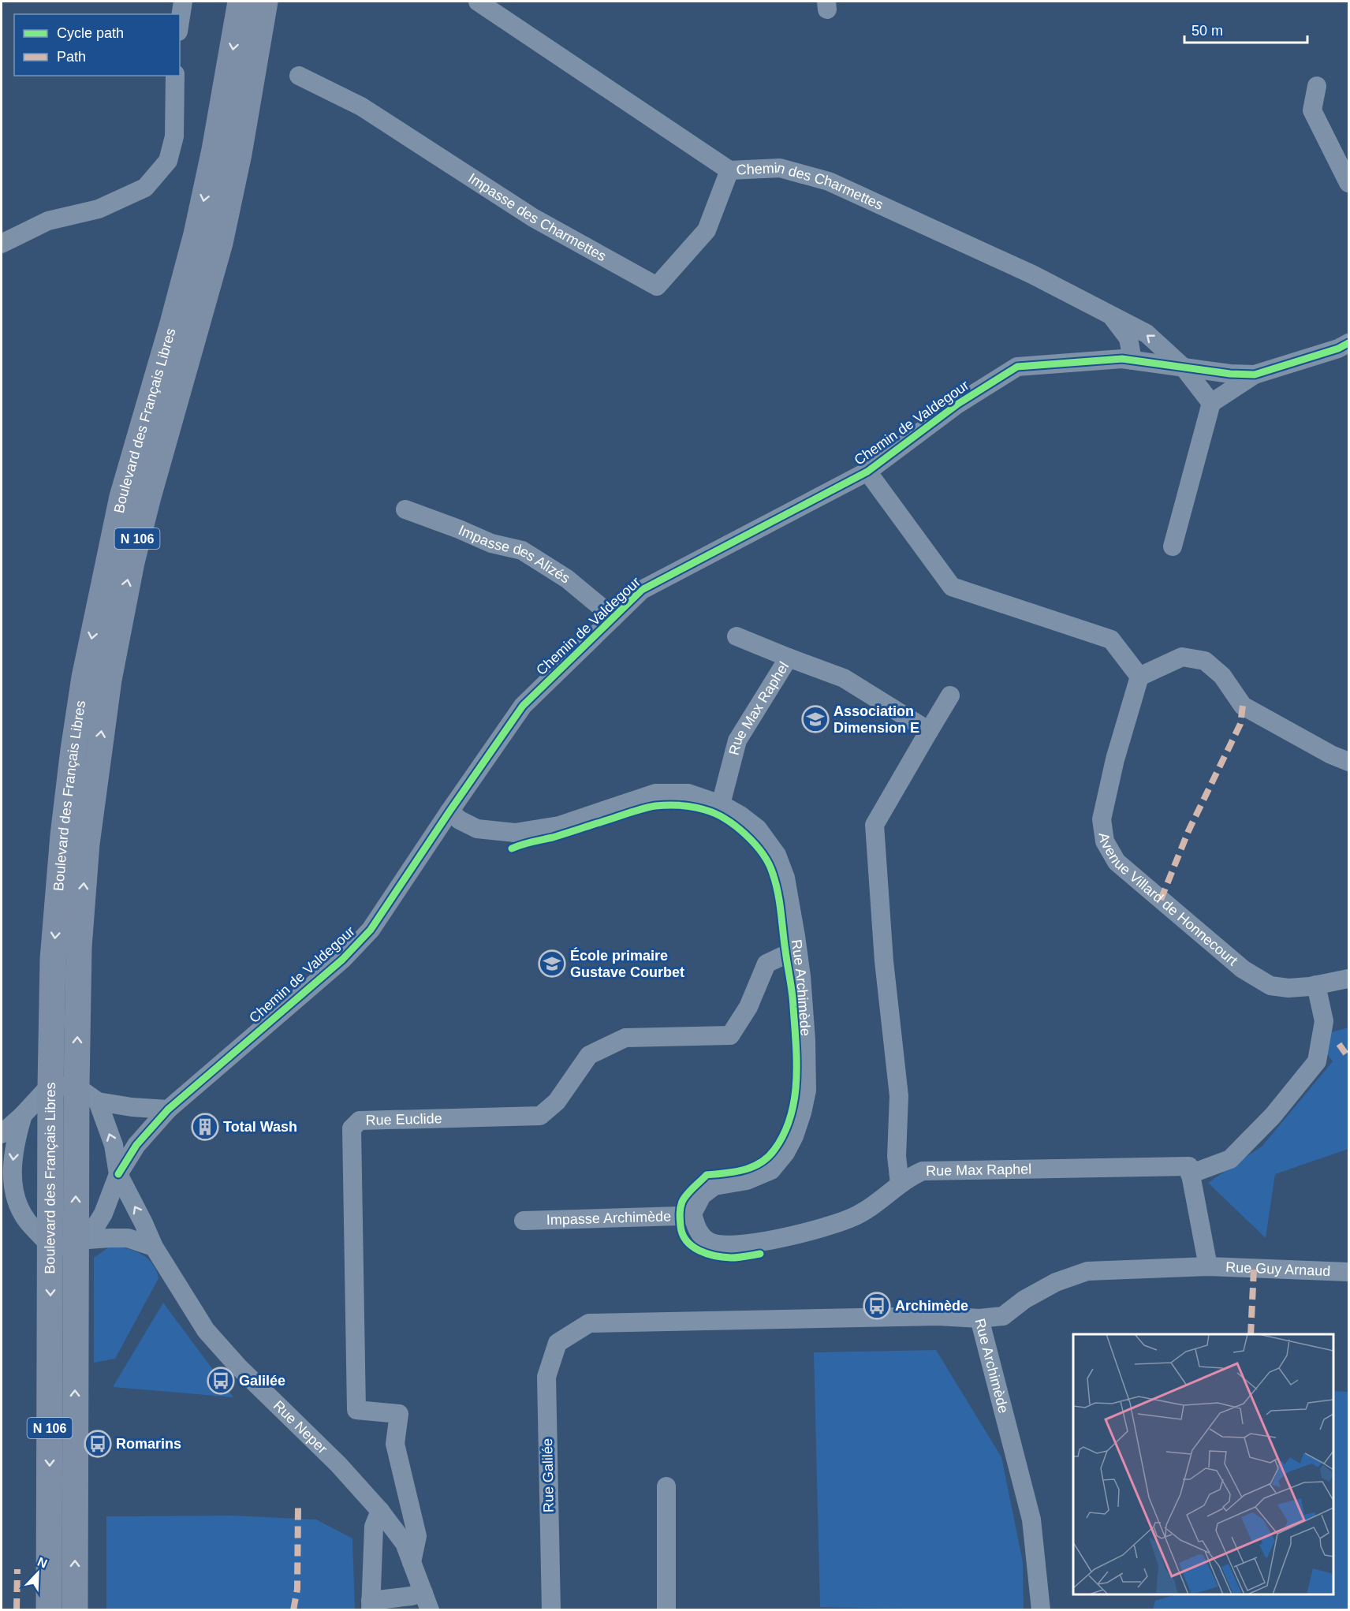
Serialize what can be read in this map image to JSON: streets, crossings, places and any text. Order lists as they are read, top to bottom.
{
  "streets": {
    "main road": ["Boulevard des Français Libres", "N 106"],
    "street": [
      "Chemin des Charmettes",
      "Impasse des Charmettes",
      "Chemin de Valdegour",
      "Impasse des Alizés",
      "Rue Max Raphel",
      "Avenue Villard de Honnecourt",
      "Rue Archimède",
      "Rue Euclide",
      "Impasse Archimède",
      "Rue Guy Arnaud",
      "Rue Neper",
      "Rue Galilée"
    ]
  },
  "crossings": [
    ["Chemin des Charmettes", "Impasse des Charmettes"],
    ["Chemin des Charmettes", "Chemin de Valdegour"],
    ["Boulevard des Français Libres", "Chemin de Valdegour"],
    ["Chemin de Valdegour", "Impasse des Alizés"],
    ["Chemin de Valdegour", "Rue Archimède"],
    ["Chemin de Valdegour", "Rue Neper"],
    ["Rue Max Raphel", "Rue Archimède"],
    ["Rue Archimède", "Rue Euclide"],
    ["Rue Archimède", "Impasse Archimède"],
    ["Rue Archimède", "Rue Galilée"]
  ],
  "places": {
    "school or university": ["Association Dimension E", "École primaire Gustave Courbet"],
    "building": ["Total Wash"],
    "bus stop": ["Archimède", "Galilée", "Romarins"]
  },
  "legend": ["Cycle path", "Path"],
  "scale_bar": "50 m",
  "north": "top right"
}
